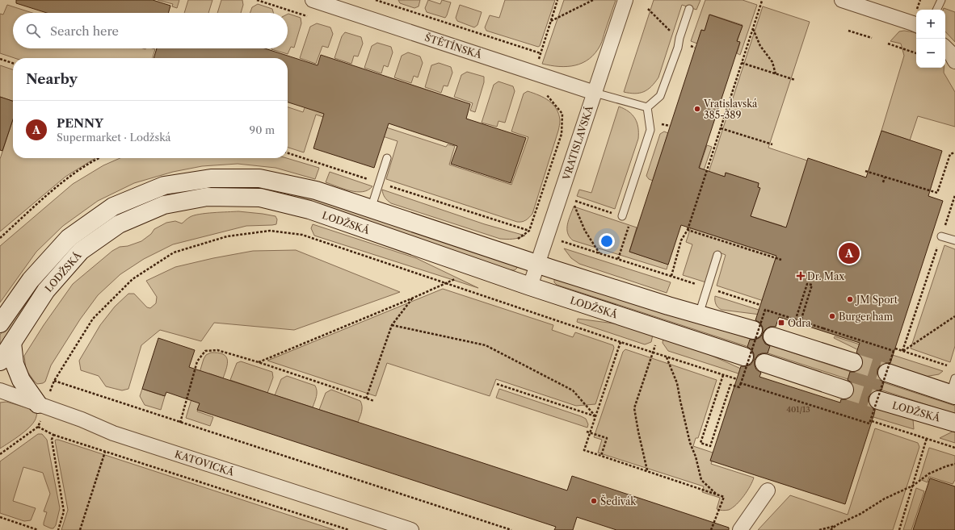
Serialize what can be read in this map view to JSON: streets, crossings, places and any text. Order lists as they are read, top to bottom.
{
  "streets": {
    "street": [
      "ŠTĚTÍNSKÁ",
      "VRATISLAVSKÁ",
      "LODŽSKÁ",
      "KATOVICKÁ"
    ]
  },
  "crossings": [
    ["ŠTĚTÍNSKÁ", "VRATISLAVSKÁ"],
    ["VRATISLAVSKÁ", "LODŽSKÁ"]
  ],
  "places": {
    "other": [
      "Vratislavská 385-389",
      "JM Sport",
      "Burger ham",
      "Šedivák"
    ],
    "health": ["Dr. Max"],
    "transit": ["Odra"]
  },
  "house_numbers": ["401/13"],
  "page": {
    "map_buttons": ["+", "−"],
    "search": "Search here",
    "heading": "Nearby",
    "list": [
      {
        "mark": "A",
        "name": "PENNY",
        "note": "Supermarket · Lodžská",
        "value": "90 m"
      }
    ],
    "pins": "A"
  }
}
